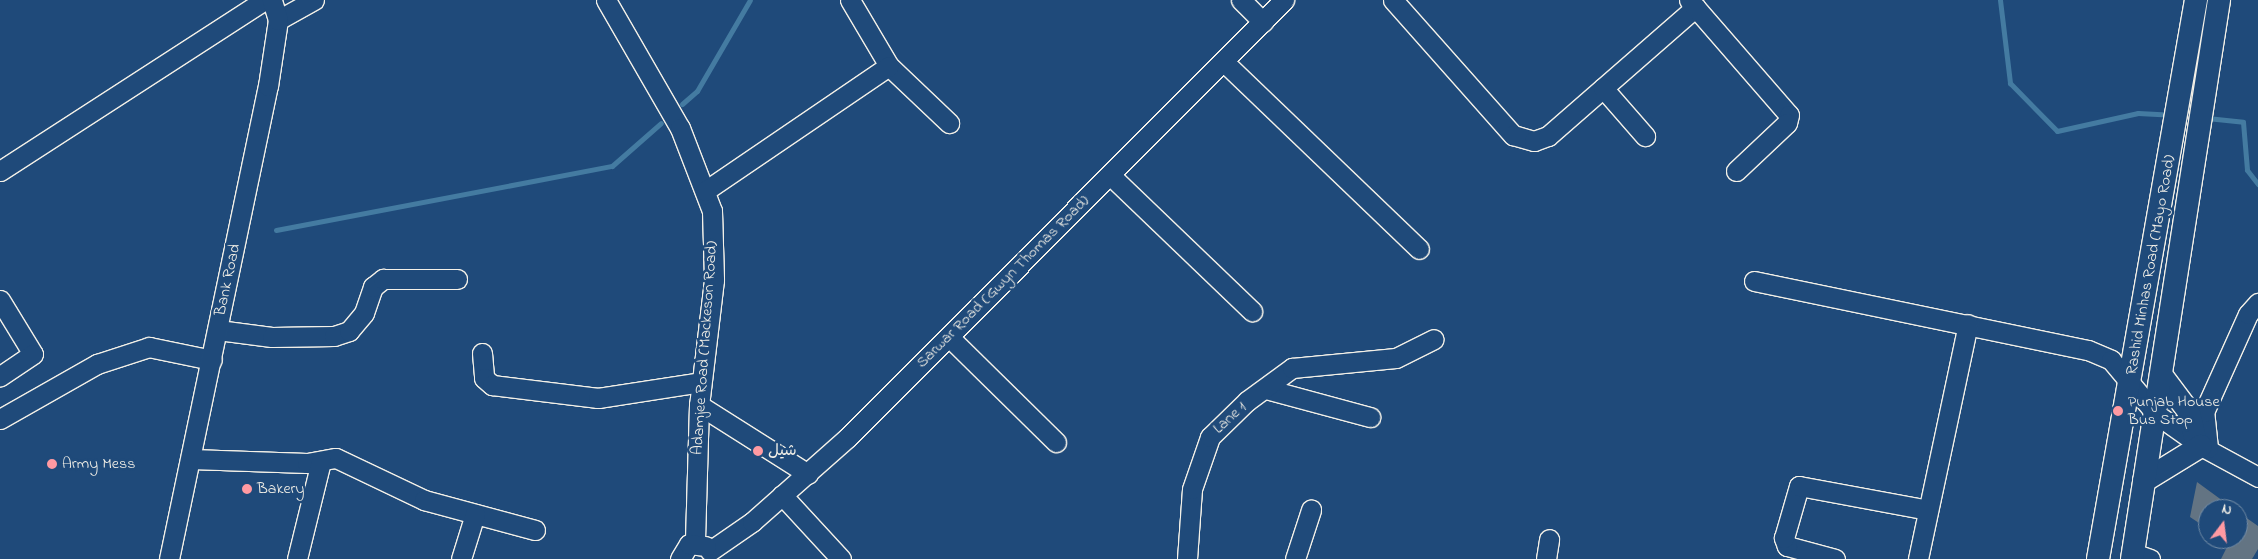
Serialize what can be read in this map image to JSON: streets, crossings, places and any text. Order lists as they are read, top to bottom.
{
  "streets": {
    "main road": ["Rashid Minhas Road (Mayo Road)"],
    "street": [
      "Bank Road",
      "Sarwar Road (Gwyn Thomas Road)",
      "Adamjee Road (Mackeson Road)",
      "Lane 1"
    ]
  },
  "crossings": [
    ["Sarwar Road (Gwyn Thomas Road)", "Adamjee Road (Mackeson Road)"]
  ],
  "places": [
    "Punjab House Bus Stop",
    "شیل",
    "Army Mess",
    "Bakery"
  ],
  "north": "top"
}
